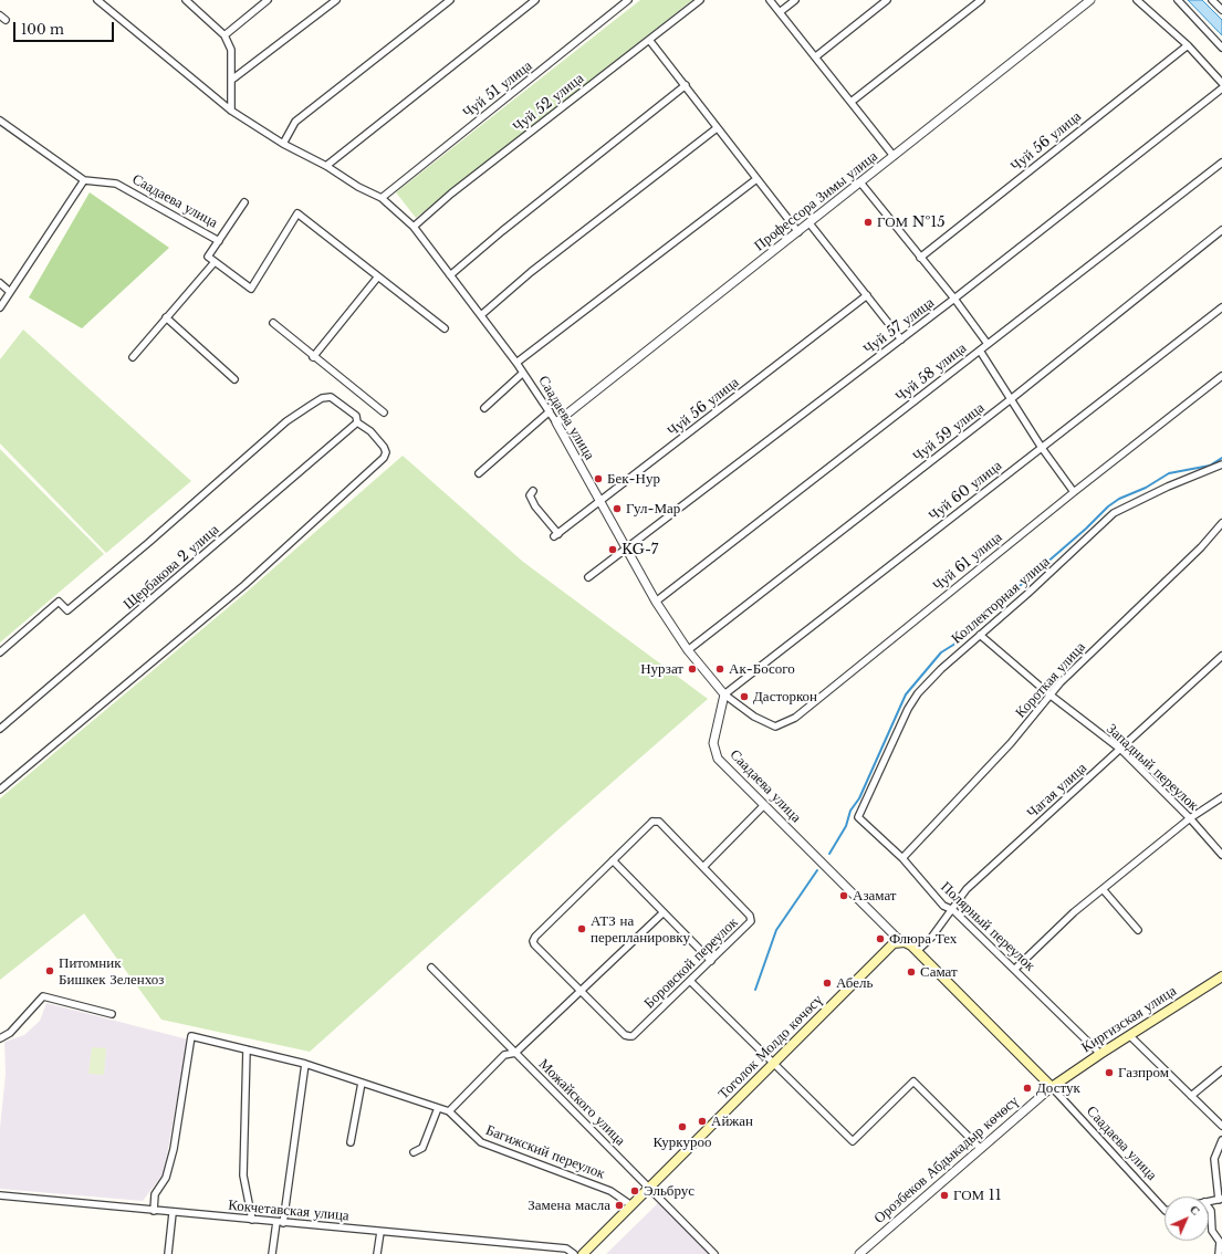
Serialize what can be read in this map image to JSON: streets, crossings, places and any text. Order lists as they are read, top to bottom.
{
  "streets": {
    "main road": ["Саадаева улица", "Киргизская улица", "Тоголок Молдо көчөсү"],
    "street": [
      "Чуй 51 улица",
      "Чуй 52 улица",
      "Чуй 56 улица",
      "Профессора Зимы улица",
      "Чуй 57 улица",
      "Чуй 58 улица",
      "Чуй 59 улица",
      "Чуй 60 улица",
      "Чуй 61 улица",
      "Щербакова 2 улица",
      "Коллекторная улица",
      "Короткая улица",
      "Западный переулок",
      "Чагая улица",
      "Полярный переулок",
      "Боровской переулок",
      "Можайского улица",
      "Багижский переулок",
      "Орозбеков Абдыкадыр көчөсү",
      "Кокчетавская улица"
    ]
  },
  "crossings": [
    ["Чуй 51 улица", "Саадаева улица"],
    ["Чуй 52 улица", "Саадаева улица"],
    ["Чуй 56 улица", "Саадаева улица"],
    ["Саадаева улица", "Профессора Зимы улица"],
    ["Саадаева улица", "Чуй 57 улица"],
    ["Саадаева улица", "Чуй 58 улица"],
    ["Саадаева улица", "Чуй 59 улица"],
    ["Саадаева улица", "Чуй 60 улица"],
    ["Саадаева улица", "Чуй 61 улица"],
    ["Саадаева улица", "Чагая улица"],
    ["Саадаева улица", "Киргизская улица"],
    ["Саадаева улица", "Тоголок Молдо көчөсү"],
    ["Саадаева улица", "Орозбеков Абдыкадыр көчөсү"],
    ["Чуй 60 улица", "Чуй 61 улица"],
    ["Коллекторная улица", "Западный переулок"],
    ["Коллекторная улица", "Полярный переулок"],
    ["Короткая улица", "Западный переулок"],
    ["Короткая улица", "Полярный переулок"],
    ["Западный переулок", "Чагая улица"],
    ["Чагая улица", "Полярный переулок"],
    ["Полярный переулок", "Киргизская улица"],
    ["Киргизская улица", "Орозбеков Абдыкадыр көчөсү"],
    ["Тоголок Молдо көчөсү", "Можайского улица"],
    ["Тоголок Молдо көчөсү", "Багижский переулок"],
    ["Багижский переулок", "Кокчетавская улица"]
  ],
  "places": [
    "ГОМ №15",
    "Бек-Нур",
    "Гул-Мар",
    "KG-7",
    "Нурзат",
    "Ак-Босого",
    "Дасторкон",
    "Азамат",
    "АТЗ на перепланировку",
    "Флюра Тех",
    "Питомник Бишкек Зеленхоз",
    "Самат",
    "Абель",
    "Газпром",
    "Достук",
    "Айжан",
    "Куркуроо",
    "Эльбрус",
    "ГОМ 11",
    "Замена масла"
  ],
  "scale_bar": "100 m",
  "north": "top right"
}
